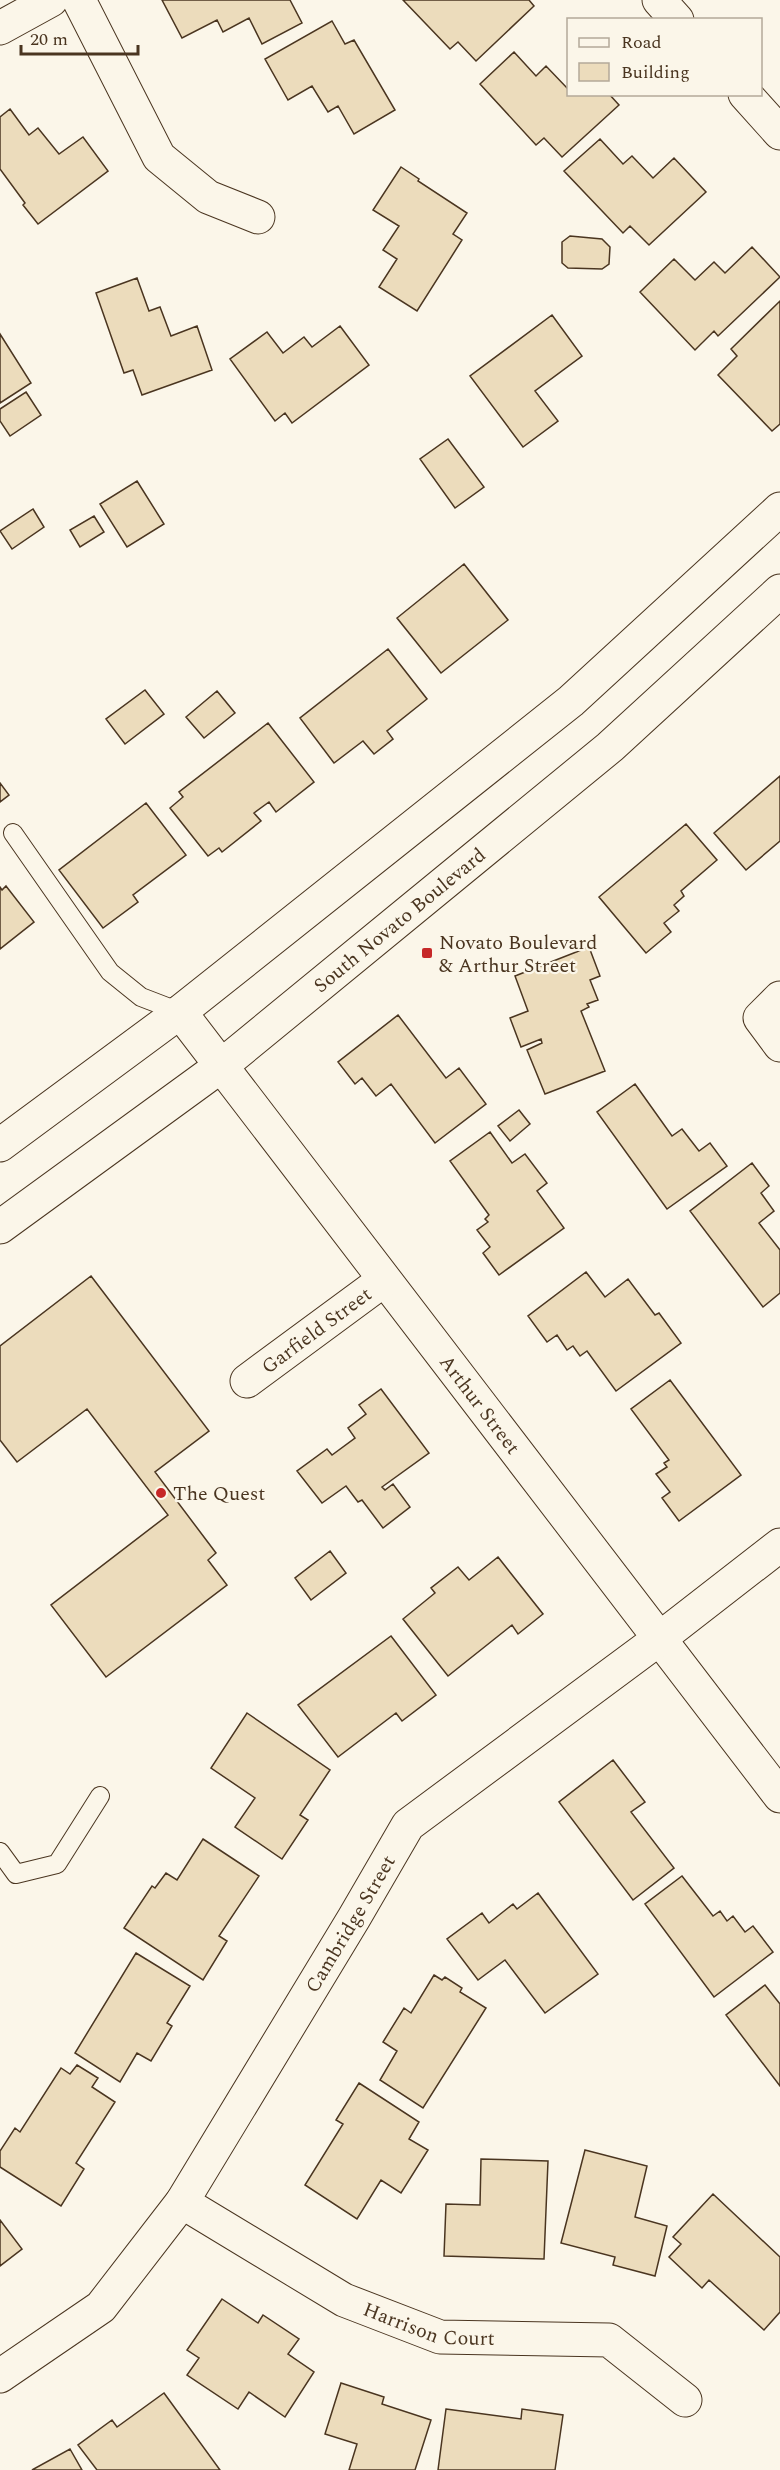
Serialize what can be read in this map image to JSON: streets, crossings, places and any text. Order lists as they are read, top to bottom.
{
  "streets": {
    "street": [
      "South Novato Boulevard",
      "Garfield Street",
      "Arthur Street",
      "Cambridge Street",
      "Harrison Court"
    ]
  },
  "crossings": [
    ["South Novato Boulevard", "Arthur Street"],
    ["Garfield Street", "Arthur Street"],
    ["Arthur Street", "Cambridge Street"],
    ["Cambridge Street", "Harrison Court"]
  ],
  "places": {
    "transit": ["Novato Boulevard & Arthur Street"],
    "other": ["The Quest"]
  },
  "legend": ["Road", "Building"],
  "scale_bar": "20 m"
}
